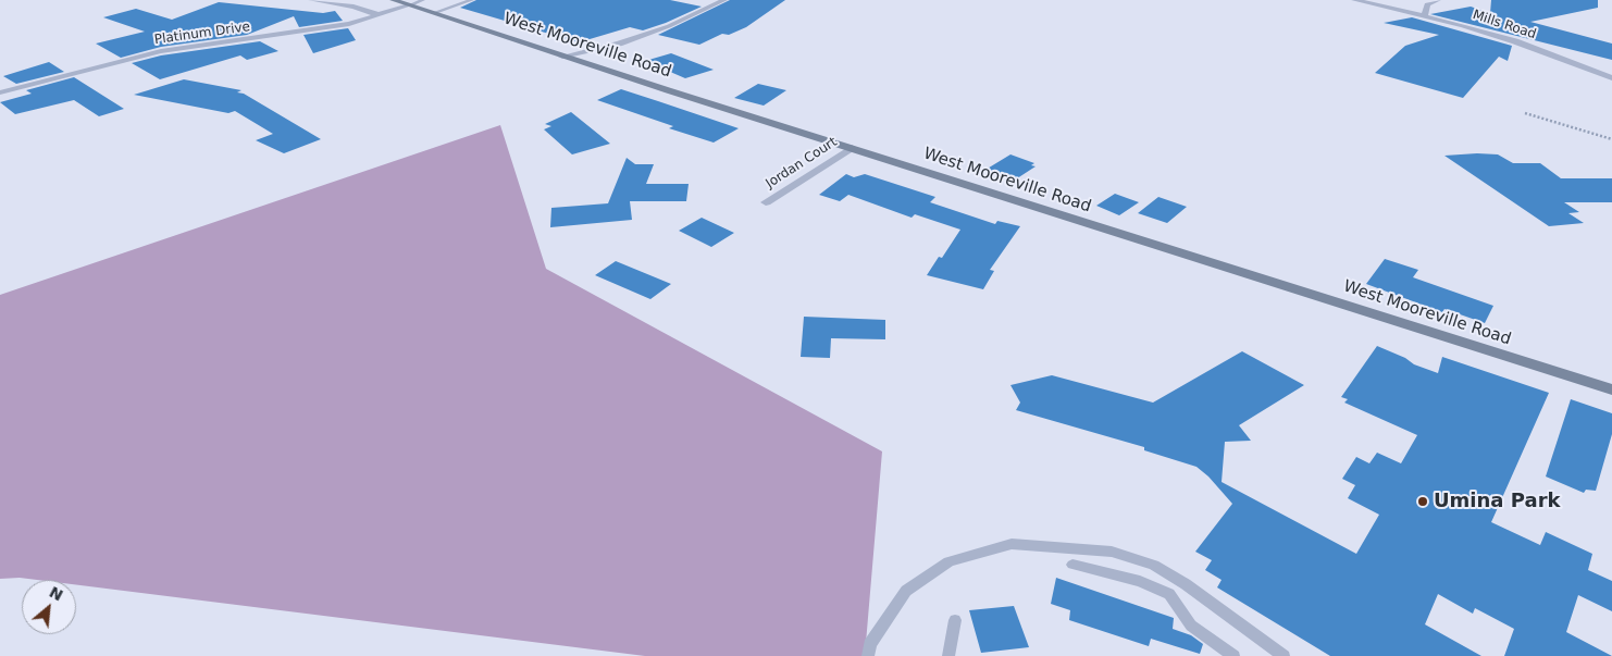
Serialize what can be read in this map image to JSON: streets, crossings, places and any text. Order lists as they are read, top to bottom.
{
  "streets": {
    "main road": ["West Mooreville Road"],
    "street": ["Mills Road", "Platinum Drive", "Jordan Court"]
  },
  "crossings": [
    ["Platinum Drive", "West Mooreville Road"],
    ["West Mooreville Road", "Jordan Court"]
  ],
  "places": ["Umina Park"],
  "north": "top right"
}
